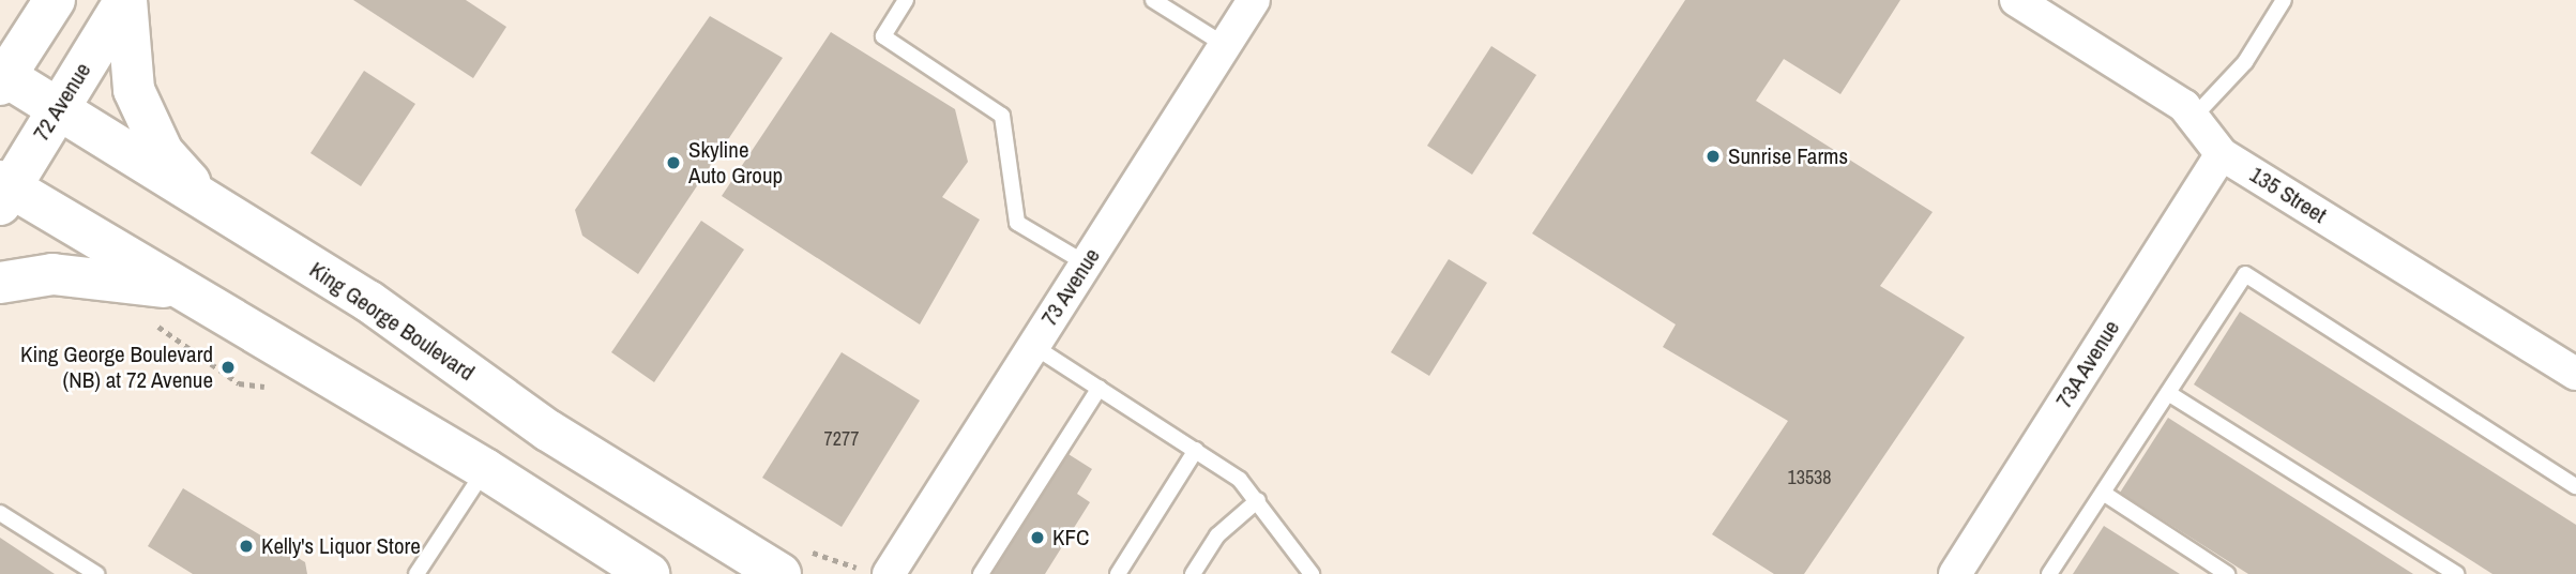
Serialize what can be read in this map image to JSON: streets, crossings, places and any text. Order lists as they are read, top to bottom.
{
  "streets": {
    "main road": ["72 Avenue", "King George Boulevard"],
    "street": ["135 Street", "73 Avenue", "73A Avenue"]
  },
  "crossings": [
    ["72 Avenue", "King George Boulevard"],
    ["135 Street", "73A Avenue"]
  ],
  "places": [
    "Sunrise Farms",
    "Skyline Auto Group",
    "King George Boulevard (NB) at 72 Avenue",
    "KFC",
    "Kelly's Liquor Store"
  ],
  "house_numbers": ["7277", "13538"]
}
